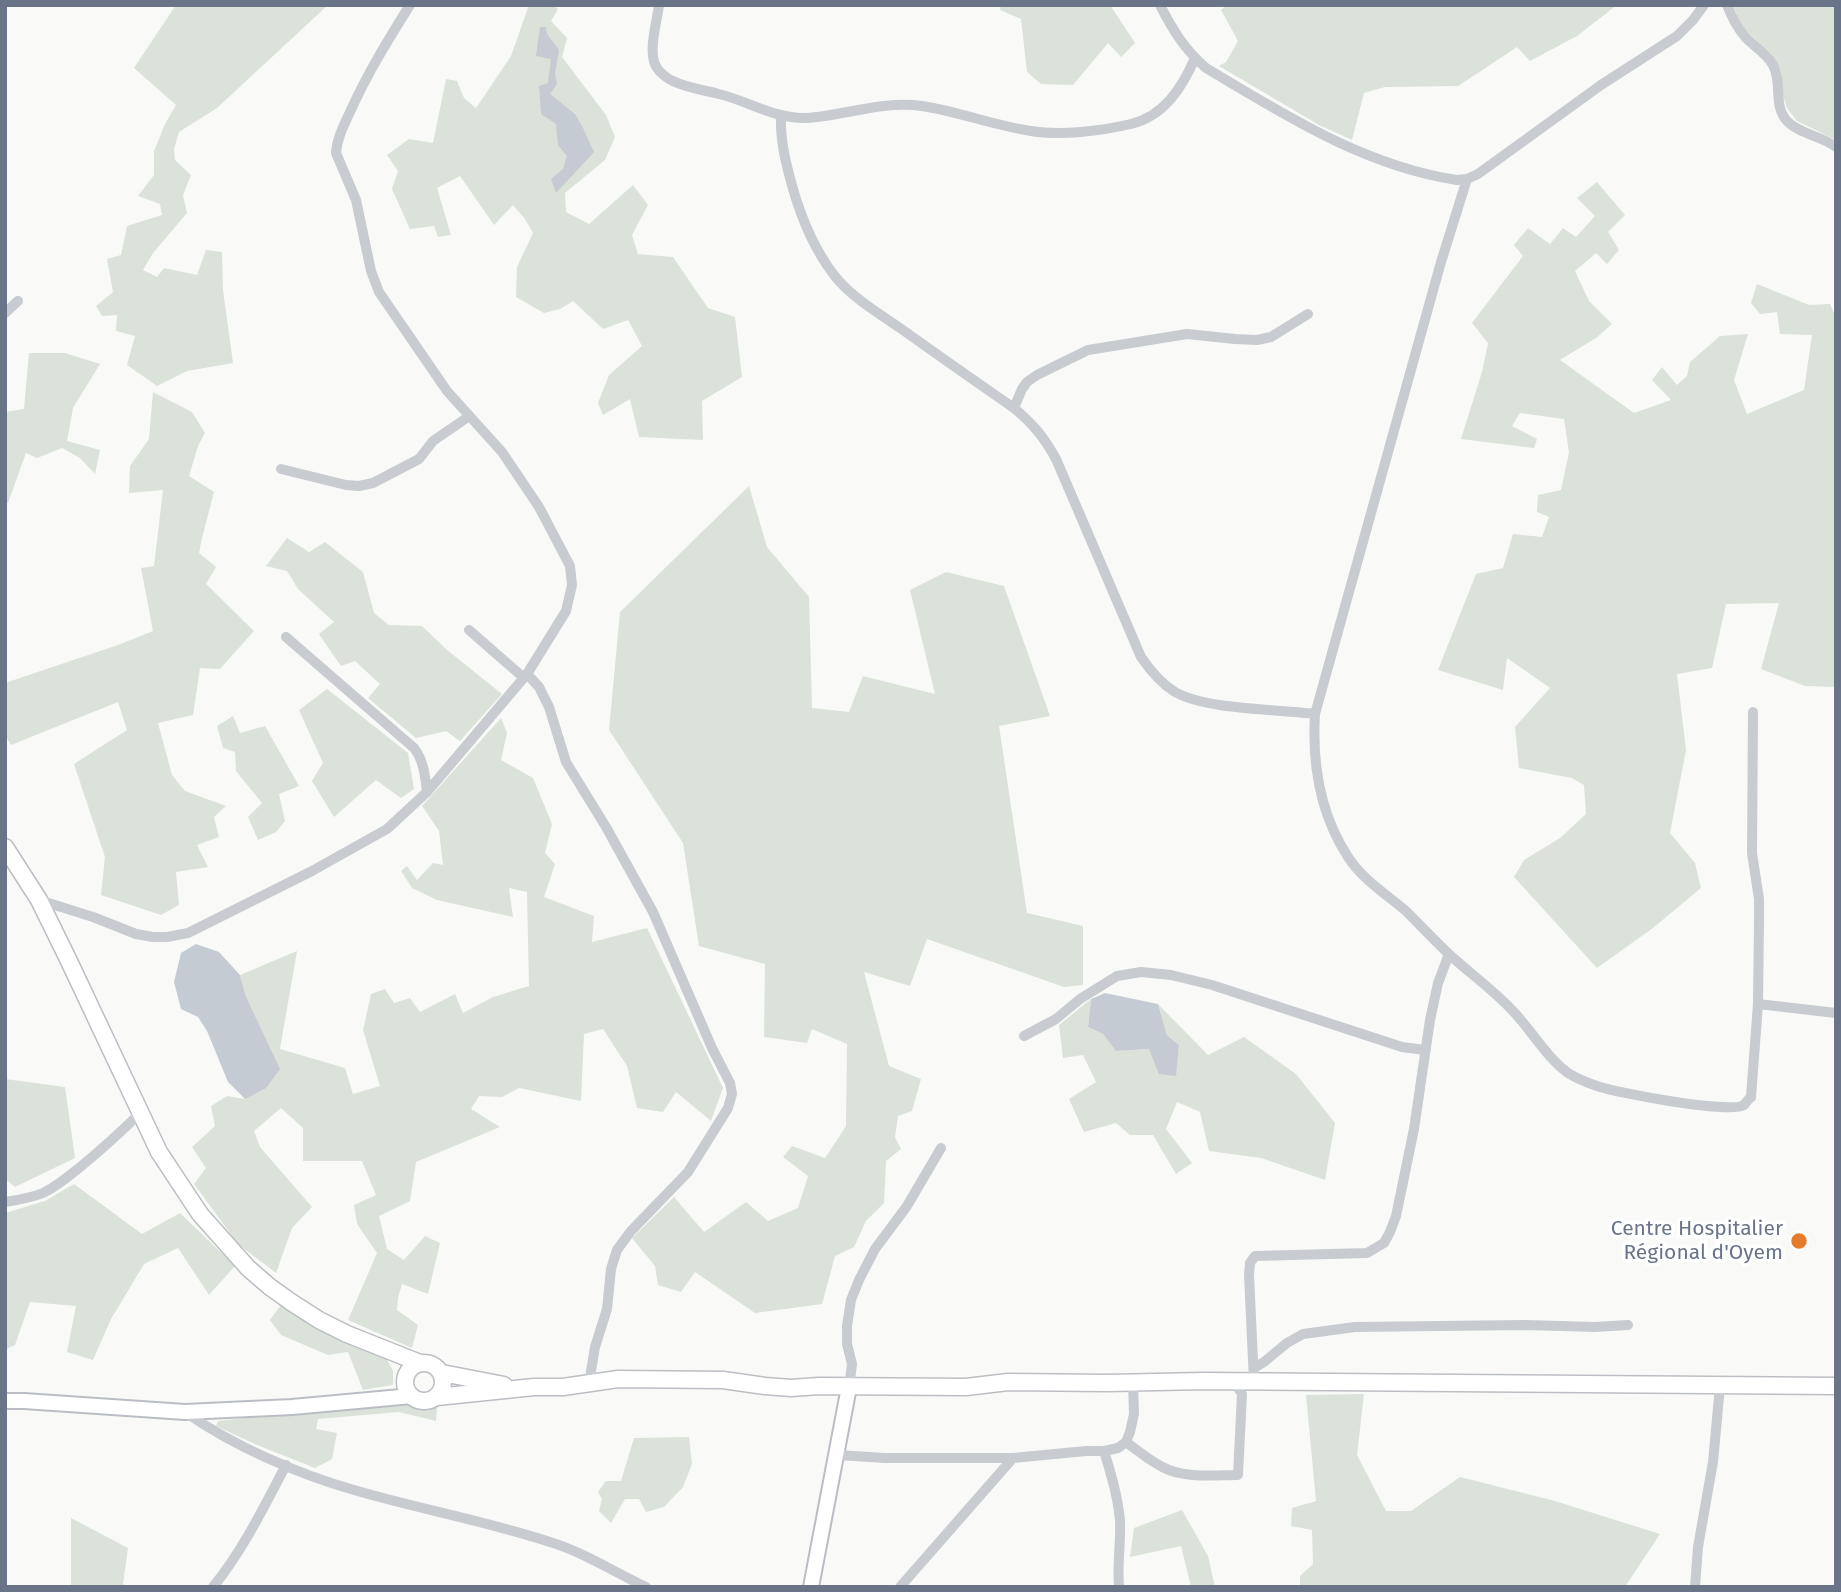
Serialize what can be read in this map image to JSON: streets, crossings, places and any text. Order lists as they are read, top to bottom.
{
  "places": ["Centre Hospitalier Régional d'Oyem"]
}
